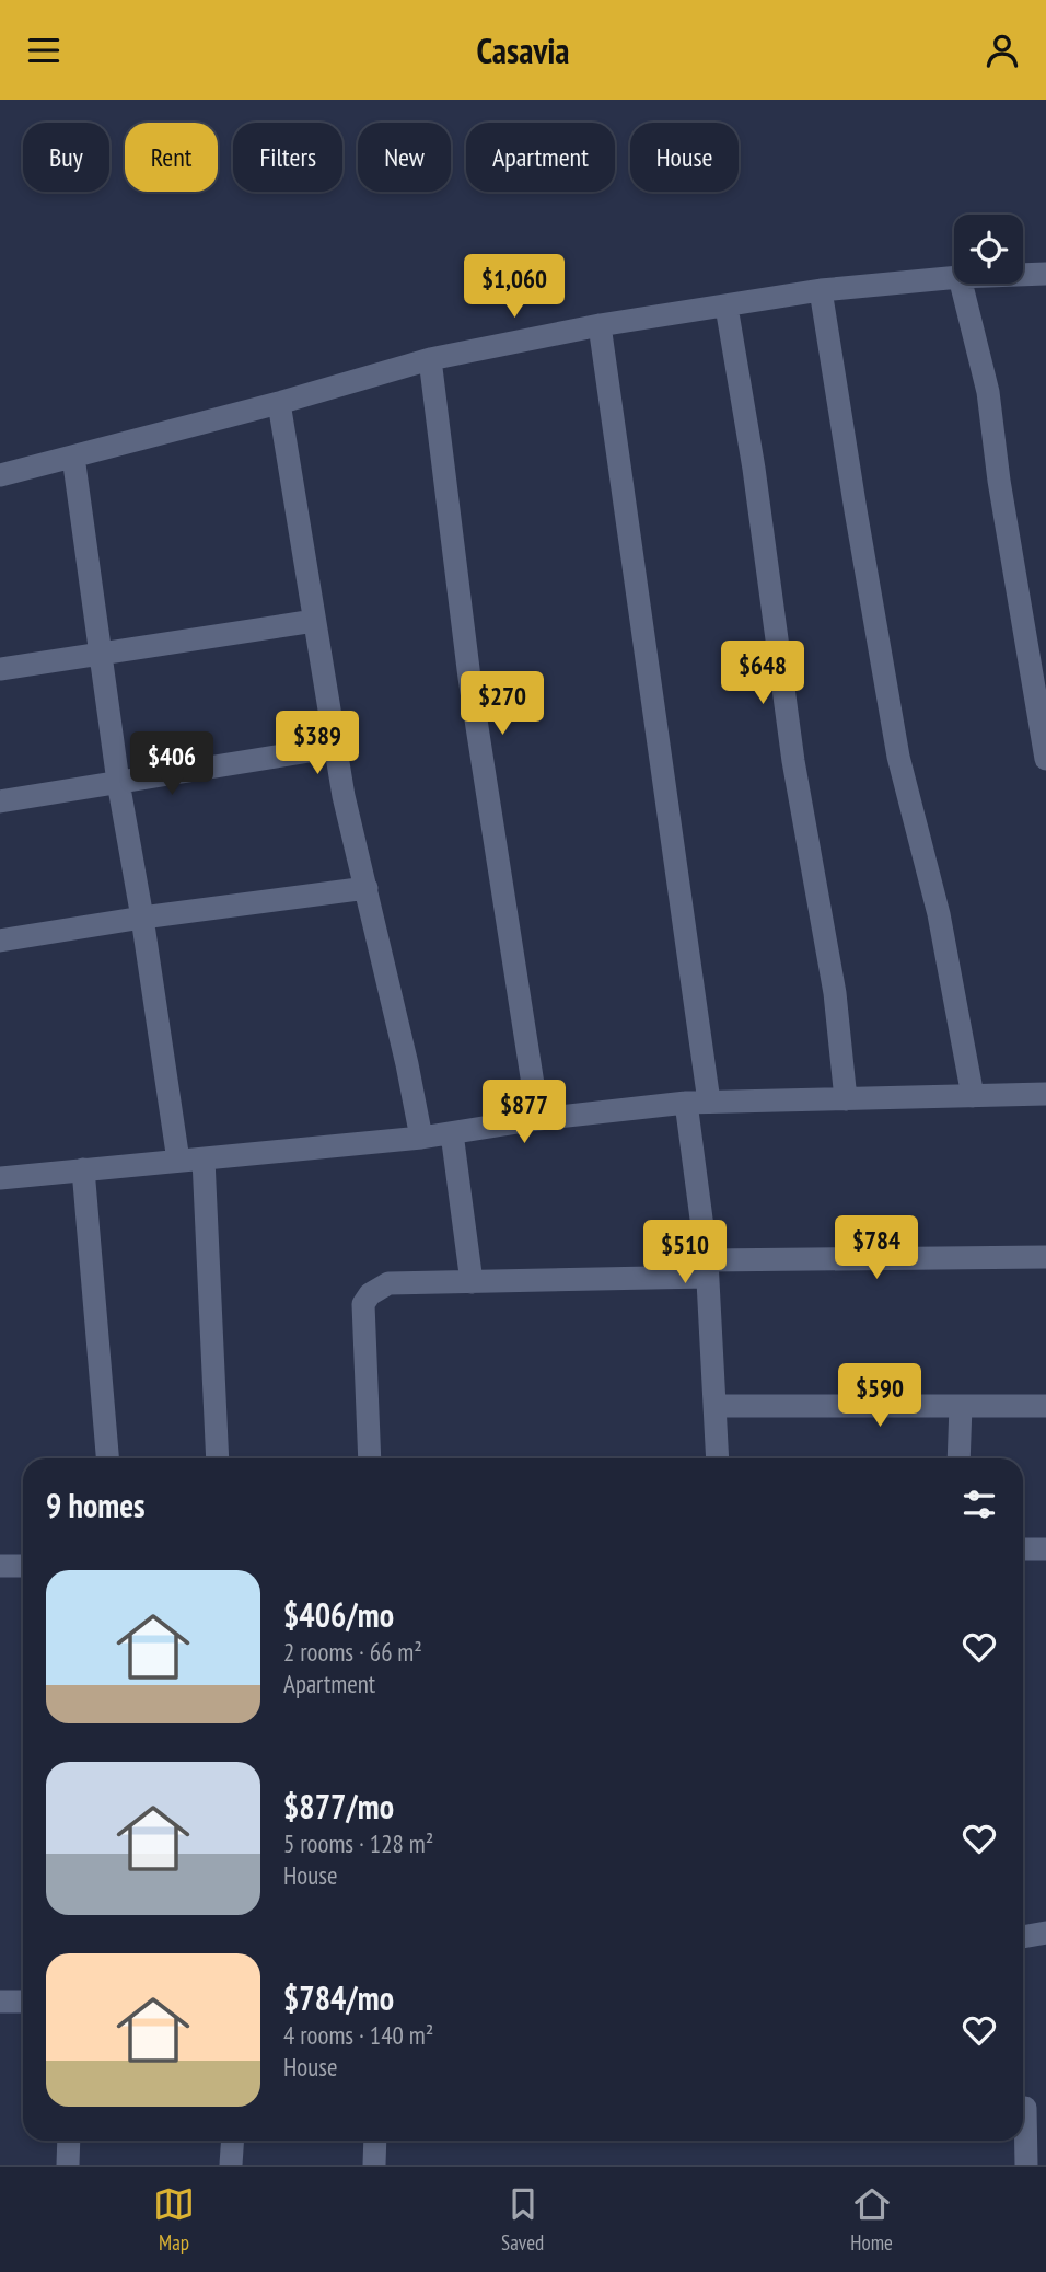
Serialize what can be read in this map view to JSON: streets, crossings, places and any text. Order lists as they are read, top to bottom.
{
  "page": {
    "header": "Casavia",
    "chip": [
      "Buy",
      "Rent",
      "Filters",
      "New",
      "Apartment",
      "House"
    ],
    "price": [
      "$1,060",
      "$648",
      "$270",
      "$389",
      "$406",
      "$877",
      "$784",
      "$510",
      "$590"
    ],
    "heading": "9 homes",
    "list": [
      {
        "name": "$406/mo",
        "note": "2 rooms · 66 m² · Apartment"
      },
      {
        "name": "$877/mo",
        "note": "5 rooms · 128 m² · House"
      },
      {
        "name": "$784/mo",
        "note": "4 rooms · 140 m² · House"
      }
    ],
    "tabs": ["Map", "Saved", "Home"]
  }
}
